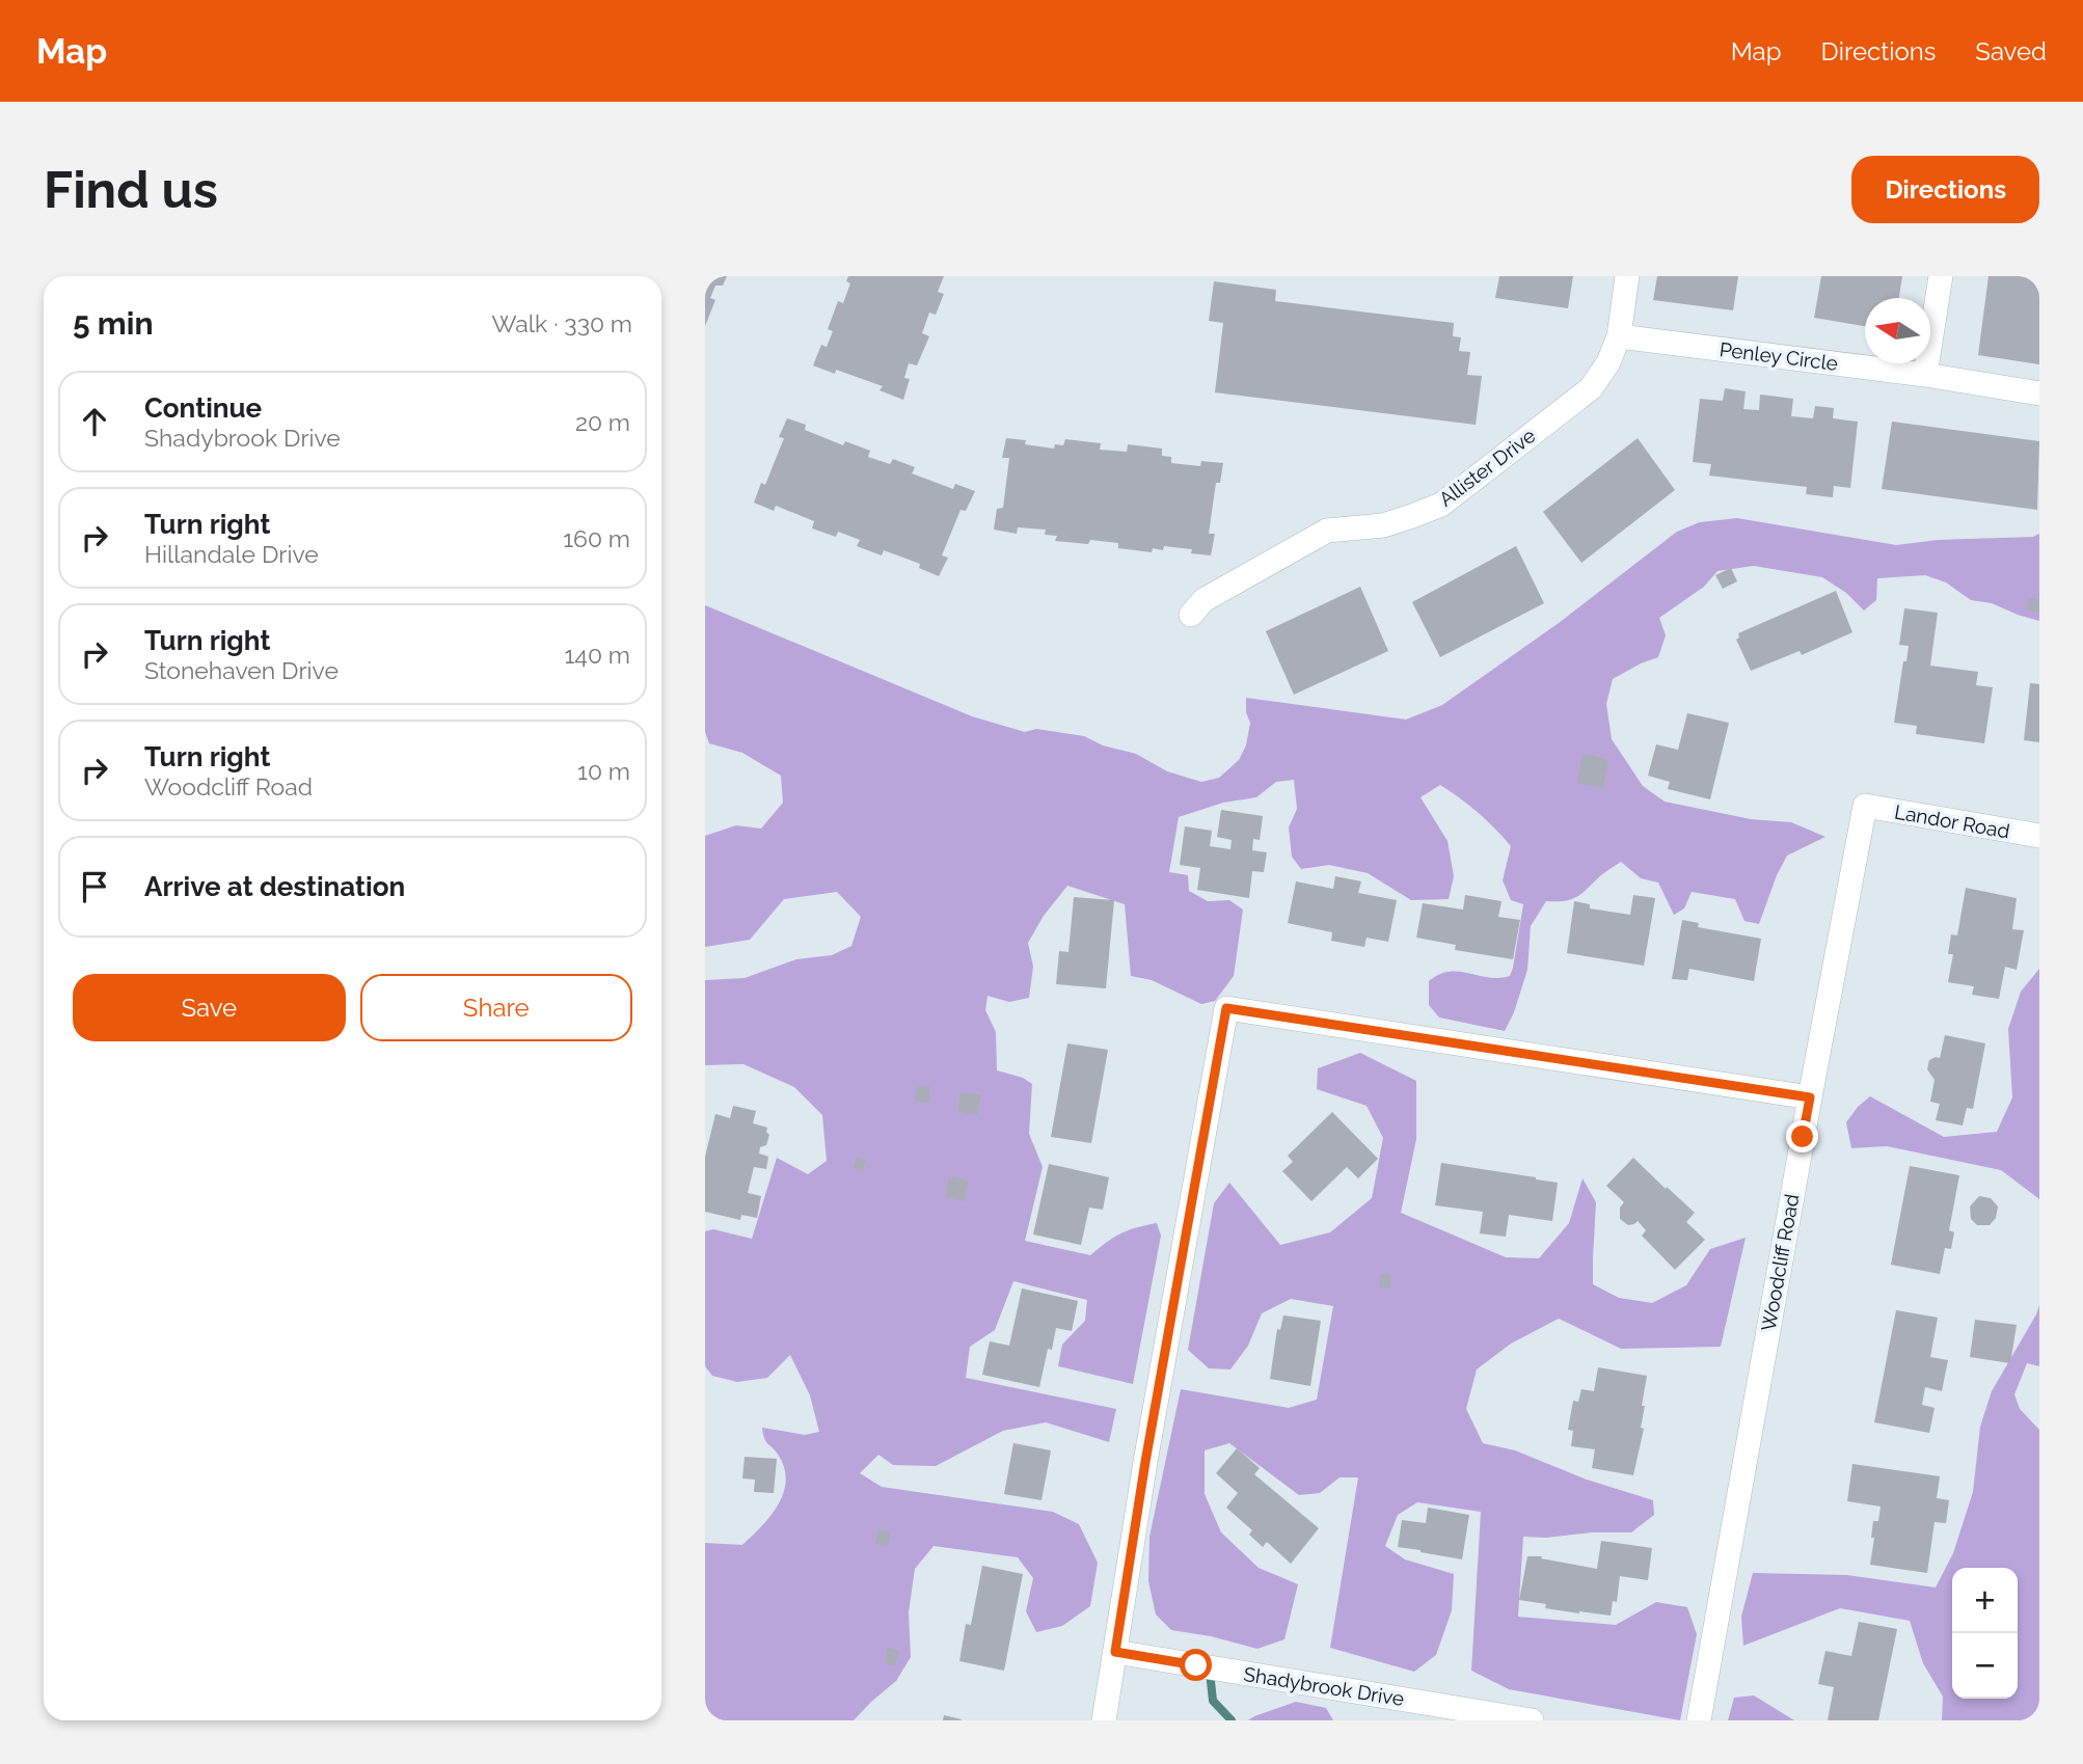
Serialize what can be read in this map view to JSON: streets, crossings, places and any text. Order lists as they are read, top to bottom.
{
  "streets": {
    "street": [
      "Penley Circle",
      "Allister Drive",
      "Landor Road",
      "Woodcliff Road",
      "Shadybrook Drive"
    ]
  },
  "crossings": [
    ["Penley Circle", "Allister Drive"],
    ["Landor Road", "Woodcliff Road"]
  ],
  "north": "left",
  "page": {
    "header": "Map",
    "nav": ["Map", "Directions", "Saved"],
    "buttons": [
      "Directions",
      ["Save", "Share"]
    ],
    "title": "Find us",
    "heading": ["5 min", "Walk · 330 m"],
    "list": [
      ["Continue", "Shadybrook Drive", "20 m"],
      ["Turn right", "Hillandale Drive", "160 m"],
      ["Turn right", "Stonehaven Drive", "140 m"],
      ["Turn right", "Woodcliff Road", "10 m"],
      "Arrive at destination"
    ],
    "map_buttons": ["+", "−"]
  }
}
